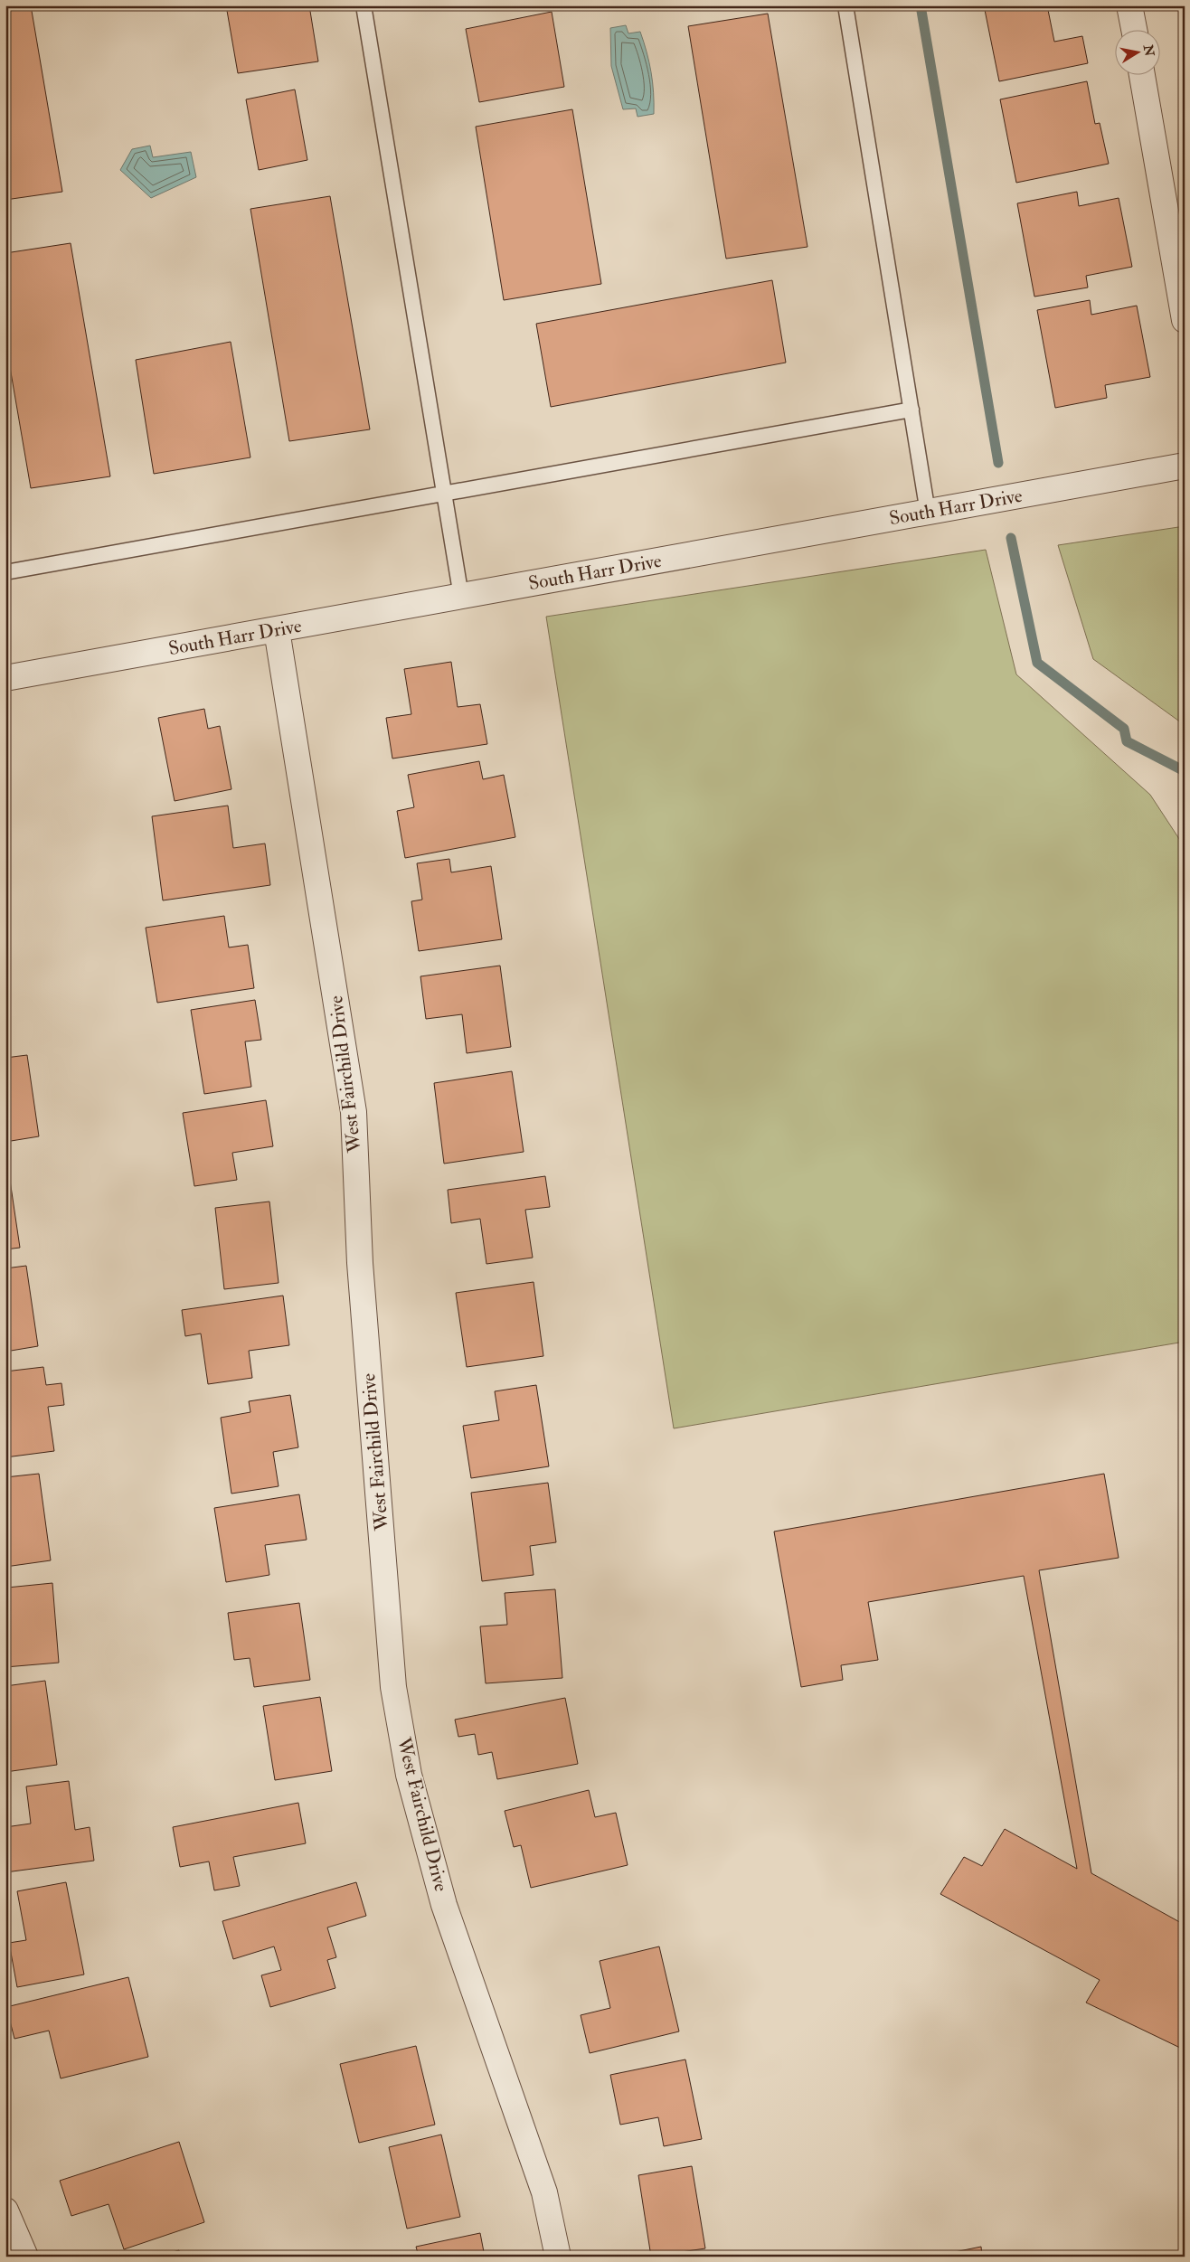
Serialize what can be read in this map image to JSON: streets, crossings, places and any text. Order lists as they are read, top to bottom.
{
  "streets": {
    "street": ["South Harr Drive", "West Fairchild Drive"]
  },
  "crossings": [
    ["South Harr Drive", "West Fairchild Drive"]
  ],
  "north": "right"
}
